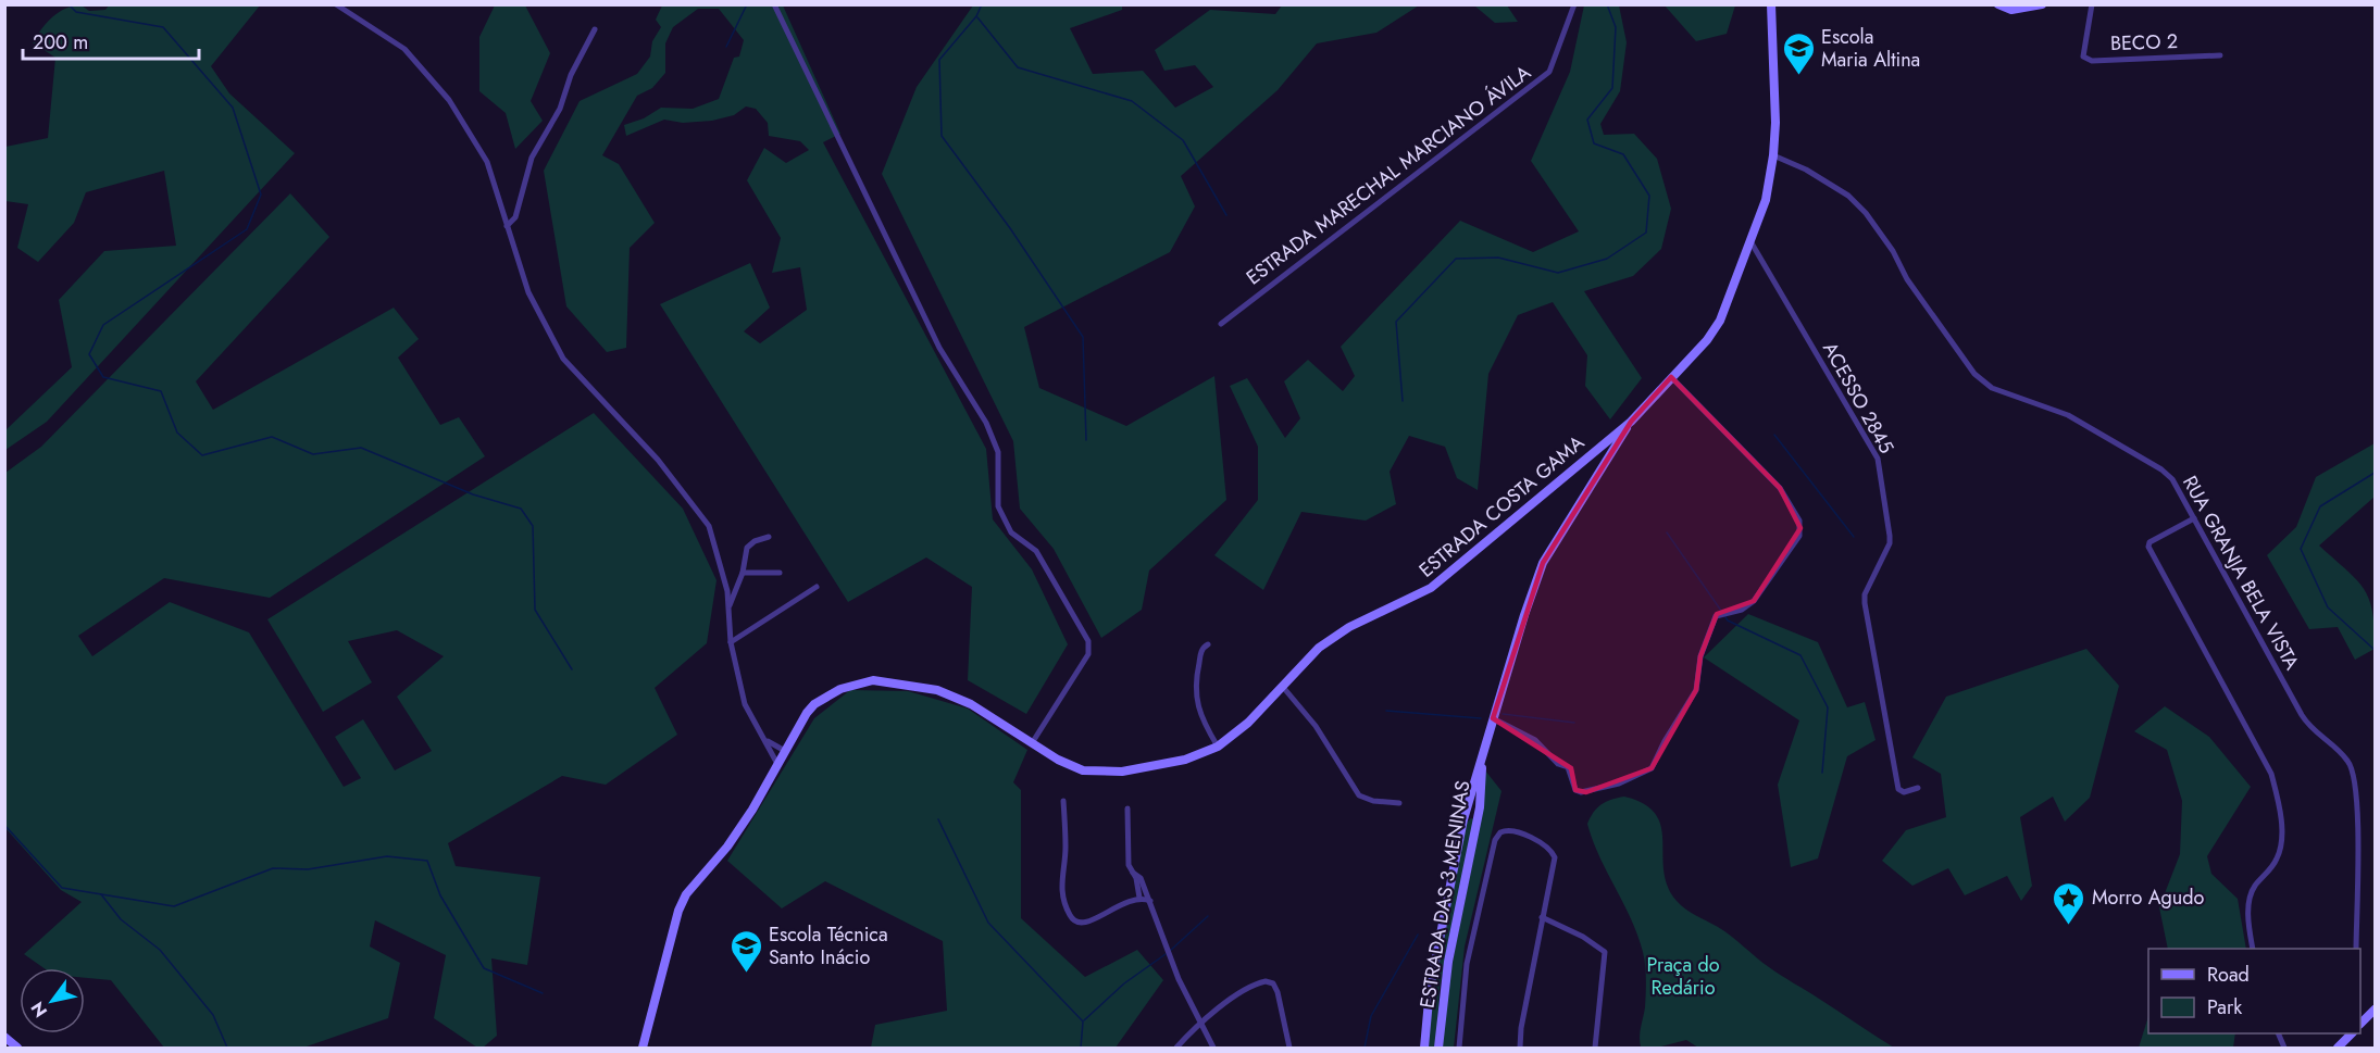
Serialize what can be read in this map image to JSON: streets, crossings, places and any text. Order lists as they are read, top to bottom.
{
  "streets": {
    "main road": ["ESTRADA COSTA GAMA", "ESTRADA DAS 3 MENINAS"],
    "street": [
      "BECO 2",
      "ESTRADA MARECHAL MARCIANO ÁVILA",
      "ACESSO 2845",
      "RUA GRANJA BELA VISTA"
    ]
  },
  "crossings": [
    ["ACESSO 2845", "ESTRADA COSTA GAMA"],
    ["ESTRADA COSTA GAMA", "RUA GRANJA BELA VISTA"],
    ["ESTRADA COSTA GAMA", "ESTRADA DAS 3 MENINAS"]
  ],
  "parks": ["Praça do Redário"],
  "places": {
    "school or university": ["Escola Maria Altina", "Escola Técnica Santo Inácio"],
    "place": ["Morro Agudo"]
  },
  "legend": ["Road", "Park"],
  "scale_bar": "200 m",
  "north": "bottom left"
}
